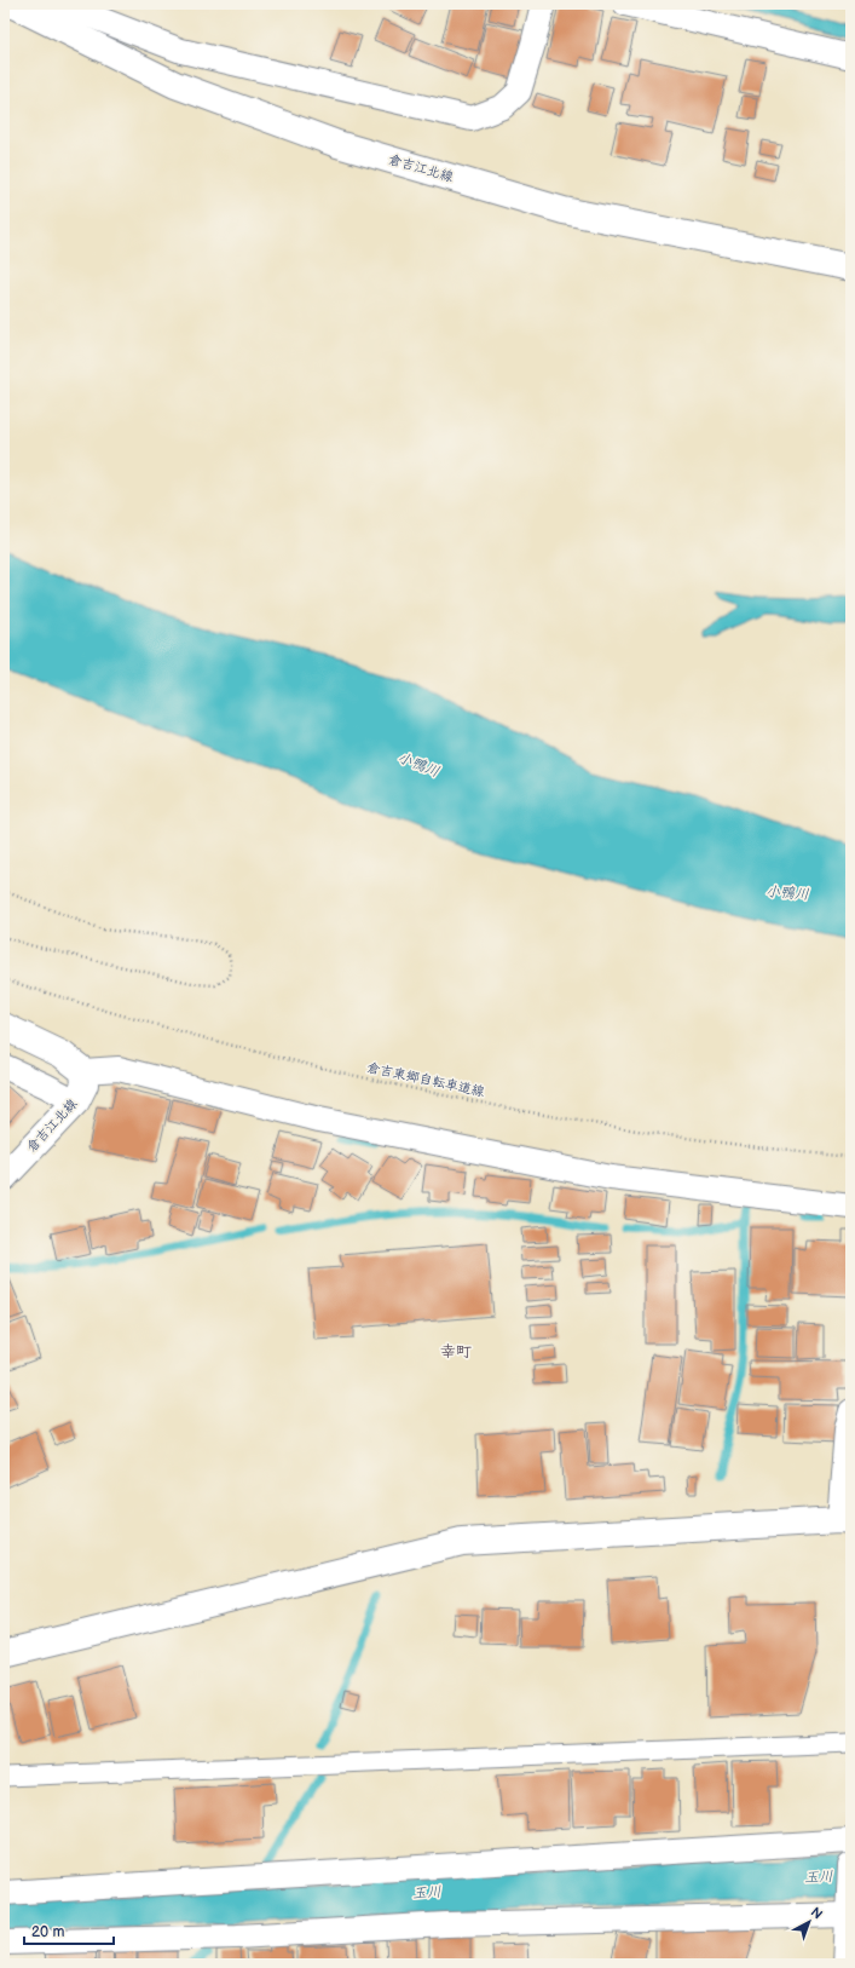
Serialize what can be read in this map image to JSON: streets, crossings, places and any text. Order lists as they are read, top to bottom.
{
  "streets": {
    "main road": ["倉吉江北線"],
    "path": ["倉吉東郷自転車道線"]
  },
  "districts": ["幸町"],
  "water": ["小鴨川", "玉川"],
  "scale_bar": "20 m",
  "north": "top right"
}
